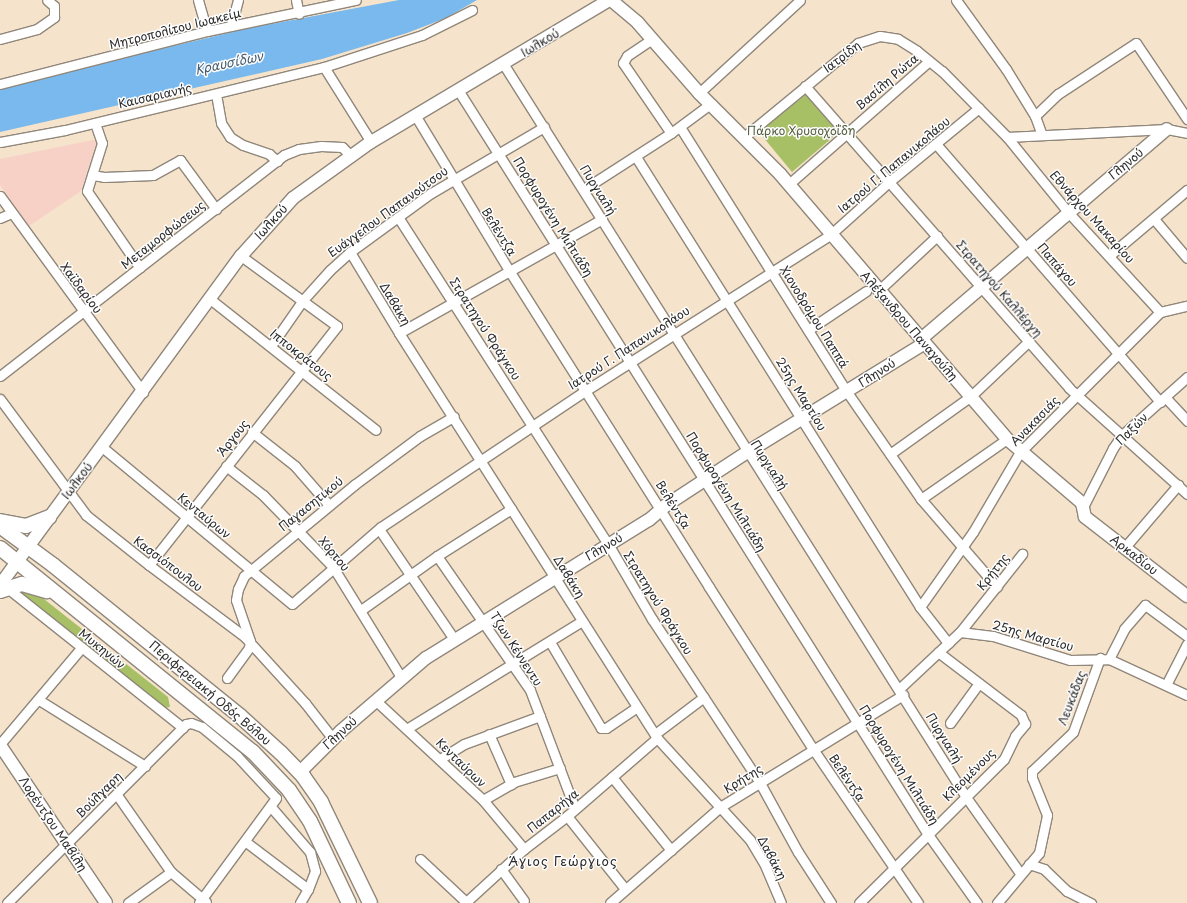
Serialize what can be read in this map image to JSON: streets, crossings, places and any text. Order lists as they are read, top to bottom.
{
  "streets": {
    "main road": ["Περιφερειακή Οδός Βόλου"],
    "street": [
      "Μητροπολίτου Ιωακείμ",
      "Ιωλκού",
      "Ιατρίδη",
      "Βασίλη Ρώτα",
      "Καισαριανής",
      "Γληνού",
      "Ιατρού Γ. Παπανικολάου",
      "Πυργιαλή",
      "Ευάγγελου Παπανούτσου",
      "Πορφυρογένη Μιλτιάδη",
      "Εθνάρχου Μακαρίου",
      "Βελέντζα",
      "Μεταμορφώσεως",
      "Παπάγου",
      "Χαϊδαρίου",
      "Στρατηγού Καλλέργη",
      "Δαβάκη",
      "Χιονοδρόμου Παππά",
      "Αλέξανδρου Παναγούλη",
      "Στρατηγού Φράγκου",
      "Ιπποκράτους",
      "25ης Μαρτίου",
      "Ανακασιάς",
      "Παξών",
      "Άργους",
      "Παγασητικού",
      "Κενταύρων",
      "Χόρτου",
      "Αρκαδίου",
      "Κασσιόπουλου",
      "Κρήτης",
      "Μυκηνών",
      "Τζων Κέννεντυ",
      "Λευκάδας",
      "Κλεομένους",
      "Βούλγαρη",
      "Παπαρήγα",
      "Λορέντζου Μαβίλη"
    ]
  },
  "crossings": [
    ["Ιωλκού", "Πυργιαλή"],
    ["Ιωλκού", "Πορφυρογένη Μιλτιάδη"],
    ["Ιωλκού", "Βελέντζα"],
    ["Ιωλκού", "Μεταμορφώσεως"],
    ["Ιωλκού", "Χαϊδαρίου"],
    ["Ιωλκού", "Ιπποκράτους"],
    ["Ιωλκού", "Κενταύρων"],
    ["Ιωλκού", "Κασσιόπουλου"],
    ["Ιωλκού", "Μυκηνών"],
    ["Ιωλκού", "Περιφερειακή Οδός Βόλου"],
    ["Ιατρίδη", "Βασίλη Ρώτα"],
    ["Ιατρίδη", "Ιατρού Γ. Παπανικολάου"],
    ["Ιατρίδη", "Εθνάρχου Μακαρίου"],
    ["Ιατρίδη", "Στρατηγού Καλλέργη"],
    ["Ιατρίδη", "Αλέξανδρου Παναγούλη"],
    ["Βασίλη Ρώτα", "Στρατηγού Καλλέργη"],
    ["Βασίλη Ρώτα", "Αλέξανδρου Παναγούλη"],
    ["Γληνού", "Πυργιαλή"],
    ["Γληνού", "Πορφυρογένη Μιλτιάδη"],
    ["Γληνού", "Εθνάρχου Μακαρίου"],
    ["Γληνού", "Βελέντζα"],
    ["Γληνού", "Παπάγου"],
    ["Γληνού", "Στρατηγού Καλλέργη"],
    ["Γληνού", "Δαβάκη"],
    ["Γληνού", "Χιονοδρόμου Παππά"],
    ["Γληνού", "Αλέξανδρου Παναγούλη"],
    ["Γληνού", "Στρατηγού Φράγκου"],
    ["Γληνού", "25ης Μαρτίου"],
    ["Γληνού", "Κενταύρων"],
    ["Γληνού", "Χόρτου"],
    ["Γληνού", "Κασσιόπουλου"],
    ["Γληνού", "Τζων Κέννεντυ"],
    ["Γληνού", "Περιφερειακή Οδός Βόλου"],
    ["Ιατρού Γ. Παπανικολάου", "Πυργιαλή"],
    ["Ιατρού Γ. Παπανικολάου", "Πορφυρογένη Μιλτιάδη"],
    ["Ιατρού Γ. Παπανικολάου", "Βελέντζα"],
    ["Ιατρού Γ. Παπανικολάου", "Παπάγου"],
    ["Ιατρού Γ. Παπανικολάου", "Στρατηγού Καλλέργη"],
    ["Ιατρού Γ. Παπανικολάου", "Δαβάκη"],
    ["Ιατρού Γ. Παπανικολάου", "Χιονοδρόμου Παππά"],
    ["Ιατρού Γ. Παπανικολάου", "Αλέξανδρου Παναγούλη"],
    ["Ιατρού Γ. Παπανικολάου", "Στρατηγού Φράγκου"],
    ["Ιατρού Γ. Παπανικολάου", "25ης Μαρτίου"],
    ["Ιατρού Γ. Παπανικολάου", "Κενταύρων"],
    ["Ιατρού Γ. Παπανικολάου", "Χόρτου"],
    ["Πυργιαλή", "Ευάγγελου Παπανούτσου"],
    ["Πυργιαλή", "Κρήτης"],
    ["Πυργιαλή", "Λευκάδας"],
    ["Πυργιαλή", "Κλεομένους"],
    ["Ευάγγελου Παπανούτσου", "Πορφυρογένη Μιλτιάδη"],
    ["Ευάγγελου Παπανούτσου", "Βελέντζα"],
    ["Ευάγγελου Παπανούτσου", "Δαβάκη"],
    ["Ευάγγελου Παπανούτσου", "Στρατηγού Φράγκου"],
    ["Ευάγγελου Παπανούτσου", "Ιπποκράτους"],
    ["Ευάγγελου Παπανούτσου", "Άργους"],
    ["Πορφυρογένη Μιλτιάδη", "Κρήτης"],
    ["Πορφυρογένη Μιλτιάδη", "Κλεομένους"],
    ["Εθνάρχου Μακαρίου", "Ανακασιάς"],
    ["Βελέντζα", "Κρήτης"],
    ["Βελέντζα", "Κλεομένους"],
    ["Μεταμορφώσεως", "Χαϊδαρίου"],
    ["Παπάγου", "Ανακασιάς"],
    ["Παπάγου", "Παξών"],
    ["Στρατηγού Καλλέργη", "Ανακασιάς"],
    ["Στρατηγού Καλλέργη", "Παξών"],
    ["Δαβάκη", "Παγασητικού"],
    ["Δαβάκη", "Κρήτης"],
    ["Δαβάκη", "Παπαρήγα"],
    ["Χιονοδρόμου Παππά", "Ανακασιάς"],
    ["Χιονοδρόμου Παππά", "Κρήτης"],
    ["Αλέξανδρου Παναγούλη", "Ανακασιάς"],
    ["Αλέξανδρου Παναγούλη", "Παξών"],
    ["Αλέξανδρου Παναγούλη", "Αρκαδίου"],
    ["Στρατηγού Φράγκου", "Κρήτης"],
    ["Στρατηγού Φράγκου", "Παπαρήγα"],
    ["Ιπποκράτους", "Άργους"],
    ["25ης Μαρτίου", "Ανακασιάς"],
    ["25ης Μαρτίου", "Κρήτης"],
    ["25ης Μαρτίου", "Λευκάδας"],
    ["Παξών", "Αρκαδίου"],
    ["Άργους", "Κενταύρων"],
    ["Άργους", "Χόρτου"],
    ["Άργους", "Κασσιόπουλου"],
    ["Παγασητικού", "Κενταύρων"],
    ["Παγασητικού", "Χόρτου"],
    ["Παγασητικού", "Κασσιόπουλου"],
    ["Κενταύρων", "Παπαρήγα"],
    ["Κρήτης", "Κλεομένους"],
    ["Μυκηνών", "Βούλγαρη"],
    ["Τζων Κέννεντυ", "Παπαρήγα"],
    ["Βούλγαρη", "Λορέντζου Μαβίλη"]
  ],
  "districts": ["Άγιος Γεώργιος"],
  "water": ["Κραυσίδων"],
  "parks": ["Πάρκο Χρυσοχοΐδη"]
}
